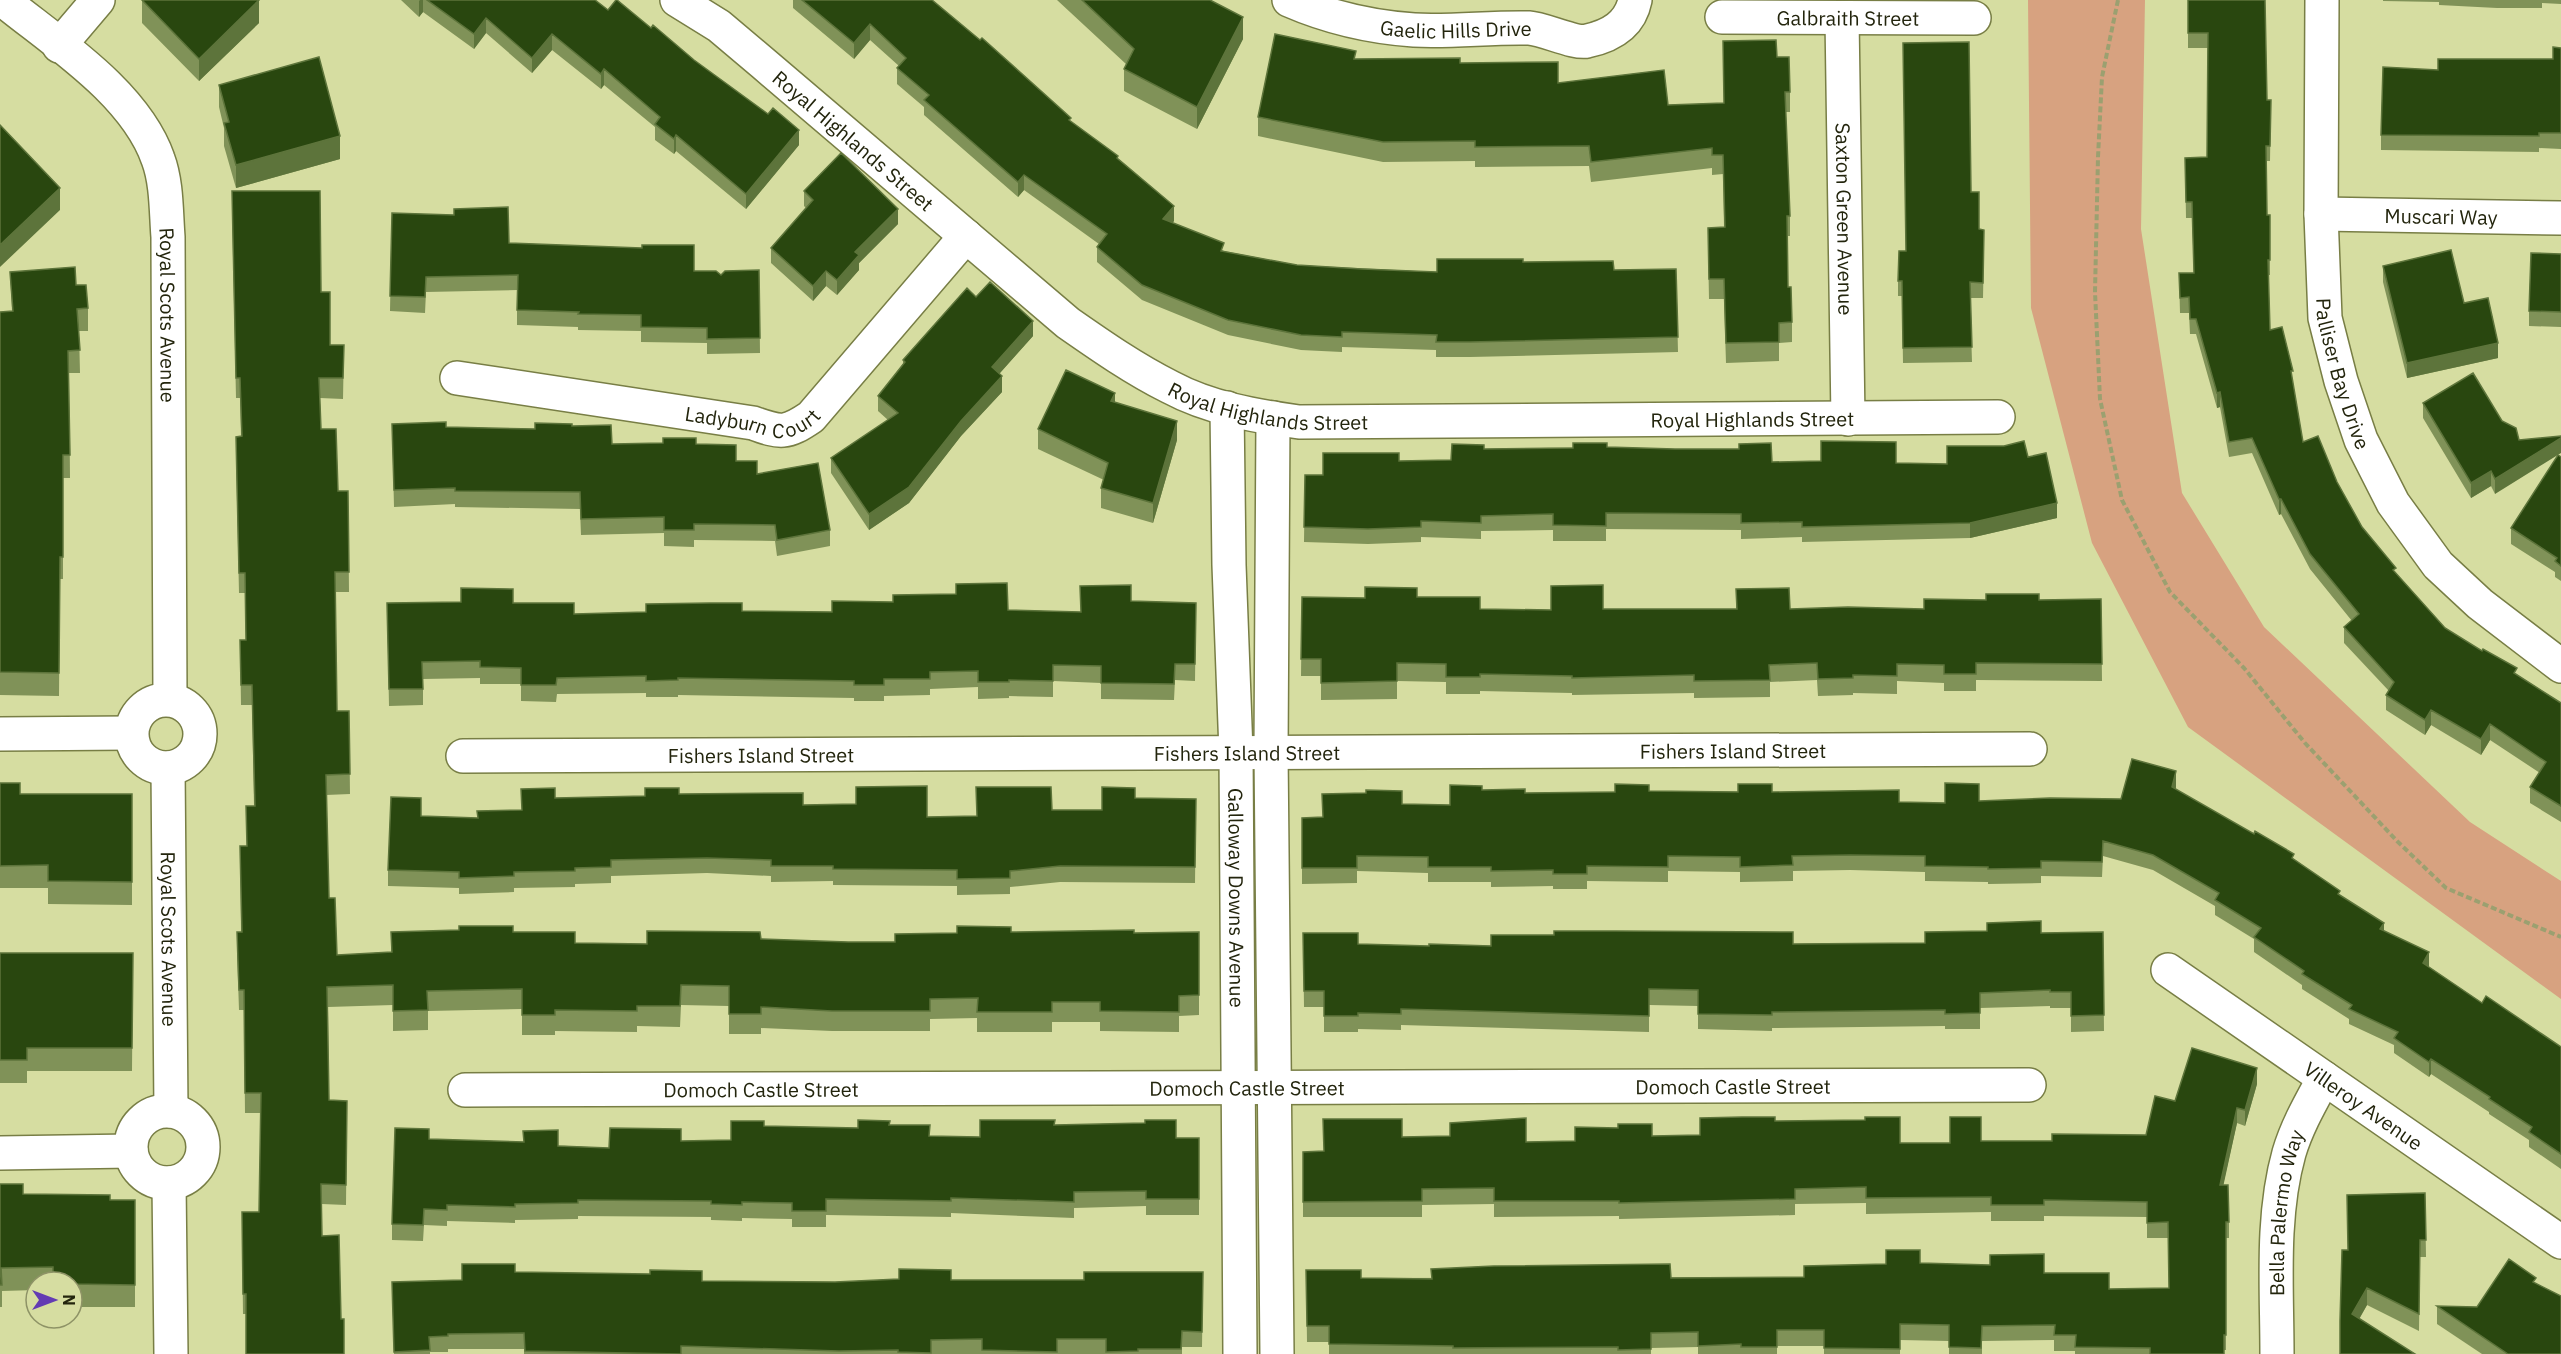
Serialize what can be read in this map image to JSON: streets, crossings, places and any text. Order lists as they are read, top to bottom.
{
  "streets": {
    "street": [
      "Galbraith Street",
      "Gaelic Hills Drive",
      "Royal Highlands Street",
      "Muscari Way",
      "Saxton Green Avenue",
      "Royal Scots Avenue",
      "Palliser Bay Drive",
      "Ladyburn Court",
      "Fishers Island Street",
      "Galloway Downs Avenue",
      "Domoch Castle Street",
      "Villeroy Avenue",
      "Bella Palermo Way"
    ]
  },
  "crossings": [
    ["Galbraith Street", "Saxton Green Avenue"],
    ["Royal Highlands Street", "Saxton Green Avenue"],
    ["Royal Highlands Street", "Ladyburn Court"],
    ["Royal Highlands Street", "Galloway Downs Avenue"],
    ["Muscari Way", "Palliser Bay Drive"],
    ["Fishers Island Street", "Galloway Downs Avenue"],
    ["Galloway Downs Avenue", "Domoch Castle Street"],
    ["Villeroy Avenue", "Bella Palermo Way"]
  ],
  "north": "right"
}
